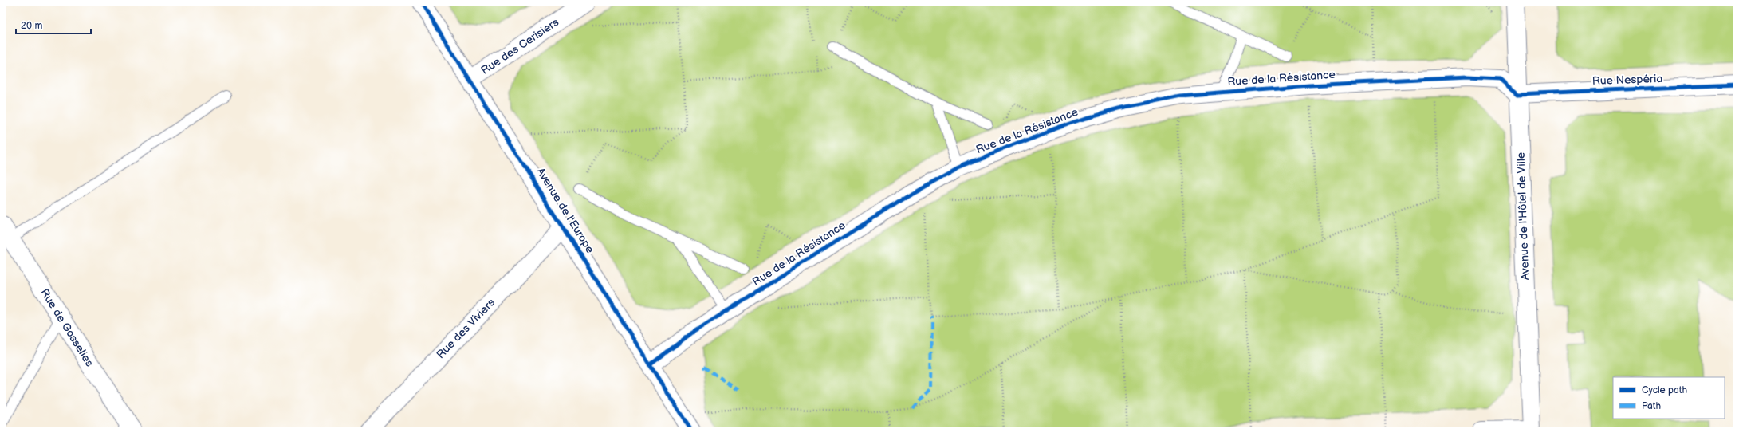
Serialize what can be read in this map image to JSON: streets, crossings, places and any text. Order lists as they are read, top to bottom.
{
  "streets": {
    "street": [
      "Rue des Cerisiers",
      "Rue de la Résistance",
      "Rue Nespéria",
      "Avenue de l'Europe",
      "Avenue de l'Hôtel de Ville",
      "Rue de Gosselies",
      "Rue des Viviers"
    ]
  },
  "crossings": [
    ["Rue des Cerisiers", "Avenue de l'Europe"],
    ["Rue de la Résistance", "Rue Nespéria"],
    ["Rue de la Résistance", "Avenue de l'Europe"],
    ["Rue de la Résistance", "Avenue de l'Hôtel de Ville"],
    ["Rue Nespéria", "Avenue de l'Hôtel de Ville"],
    ["Avenue de l'Europe", "Rue des Viviers"]
  ],
  "legend": ["Cycle path", "Path"],
  "scale_bar": "20 m"
}
